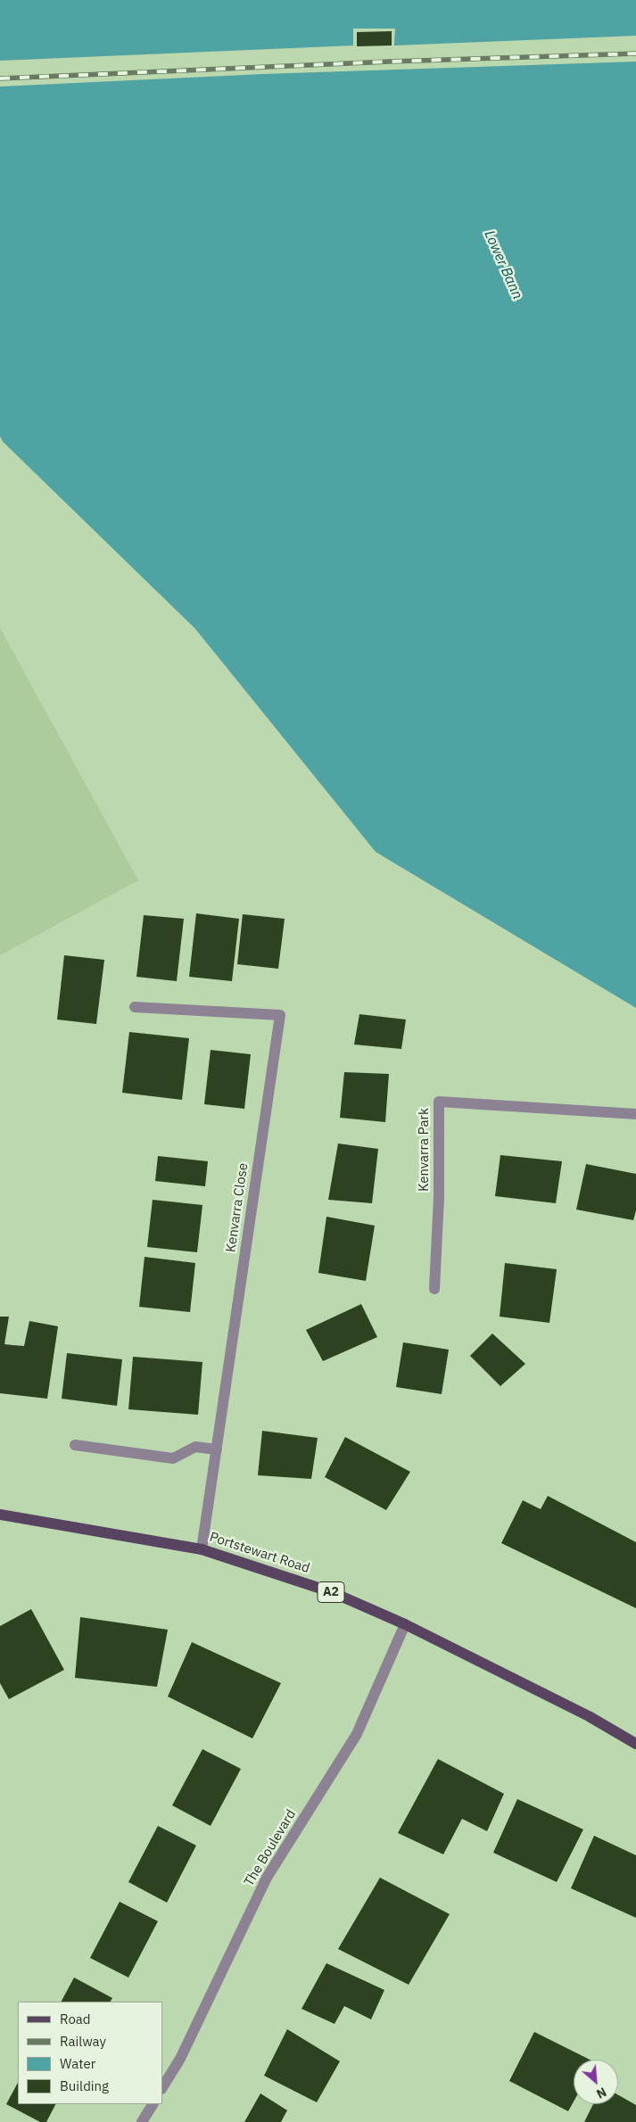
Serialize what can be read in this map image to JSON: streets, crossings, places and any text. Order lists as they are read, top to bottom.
{
  "streets": {
    "main road": ["Portstewart Road", "A2"],
    "street": ["Kenvarra Park", "Kenvarra Close", "The Boulevard"]
  },
  "crossings": [
    ["Kenvarra Close", "Portstewart Road"],
    ["Portstewart Road", "The Boulevard"]
  ],
  "water": ["Lower Bann"],
  "legend": [
    "Road",
    "Railway",
    "Water",
    "Building"
  ],
  "north": "bottom right"
}
